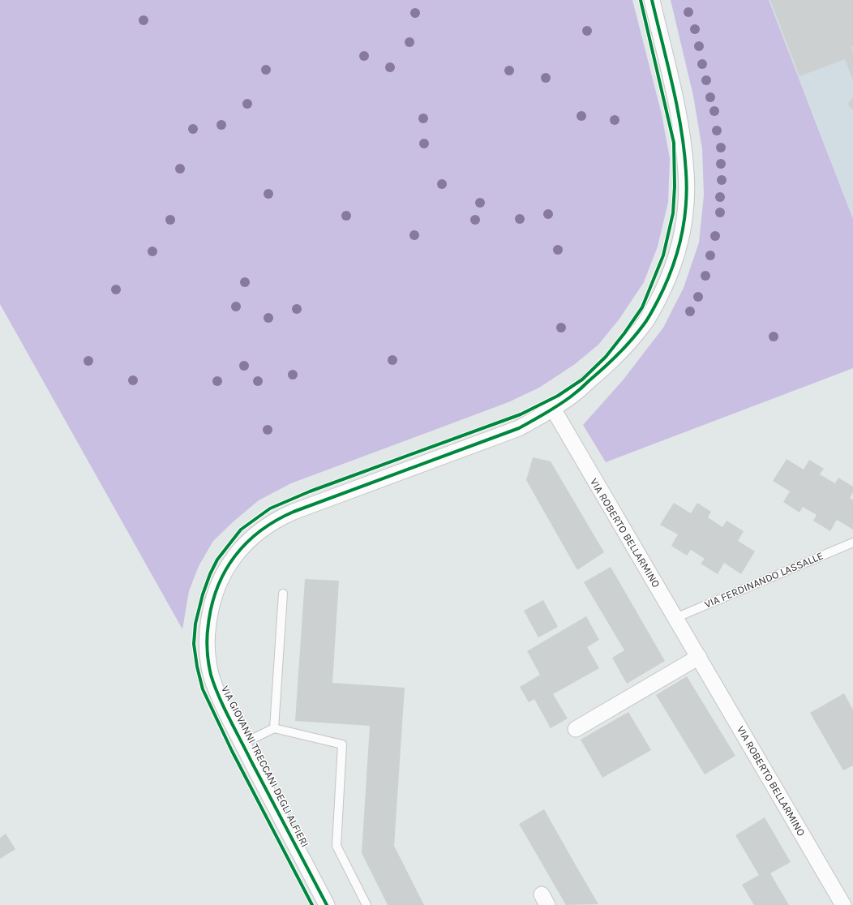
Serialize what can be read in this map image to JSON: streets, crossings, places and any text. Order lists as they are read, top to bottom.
{
  "streets": {
    "street": ["VIA ROBERTO BELLARMINO", "VIA GIOVANNI TRECCANI DEGLI ALFIERI"],
    "lane": ["VIA FERDINANDO LASSALLE"]
  },
  "crossings": [
    ["VIA ROBERTO BELLARMINO", "VIA FERDINANDO LASSALLE"],
    ["VIA ROBERTO BELLARMINO", "VIA GIOVANNI TRECCANI DEGLI ALFIERI"]
  ]
}
